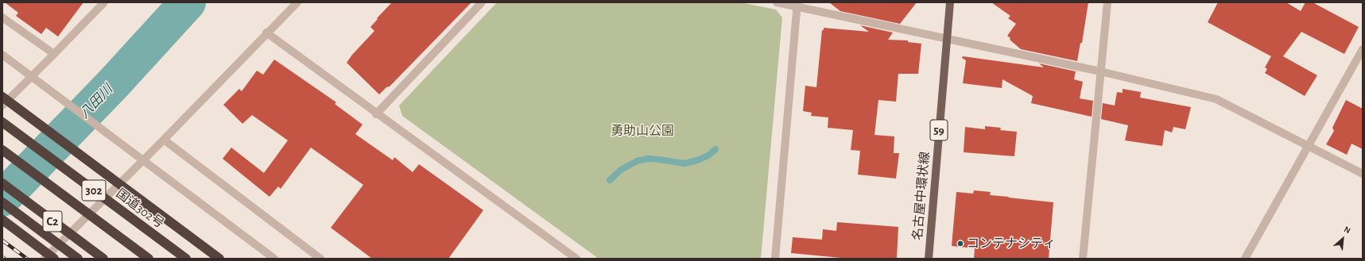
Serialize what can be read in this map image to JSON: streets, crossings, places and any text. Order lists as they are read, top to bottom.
{
  "streets": {
    "highway": ["302", "国道302号", "C2"],
    "main road": ["59", "名古屋中環状線"]
  },
  "water": ["八田川"],
  "parks": ["勇助山公園"],
  "places": ["コンテナシティ"],
  "north": "top right"
}
